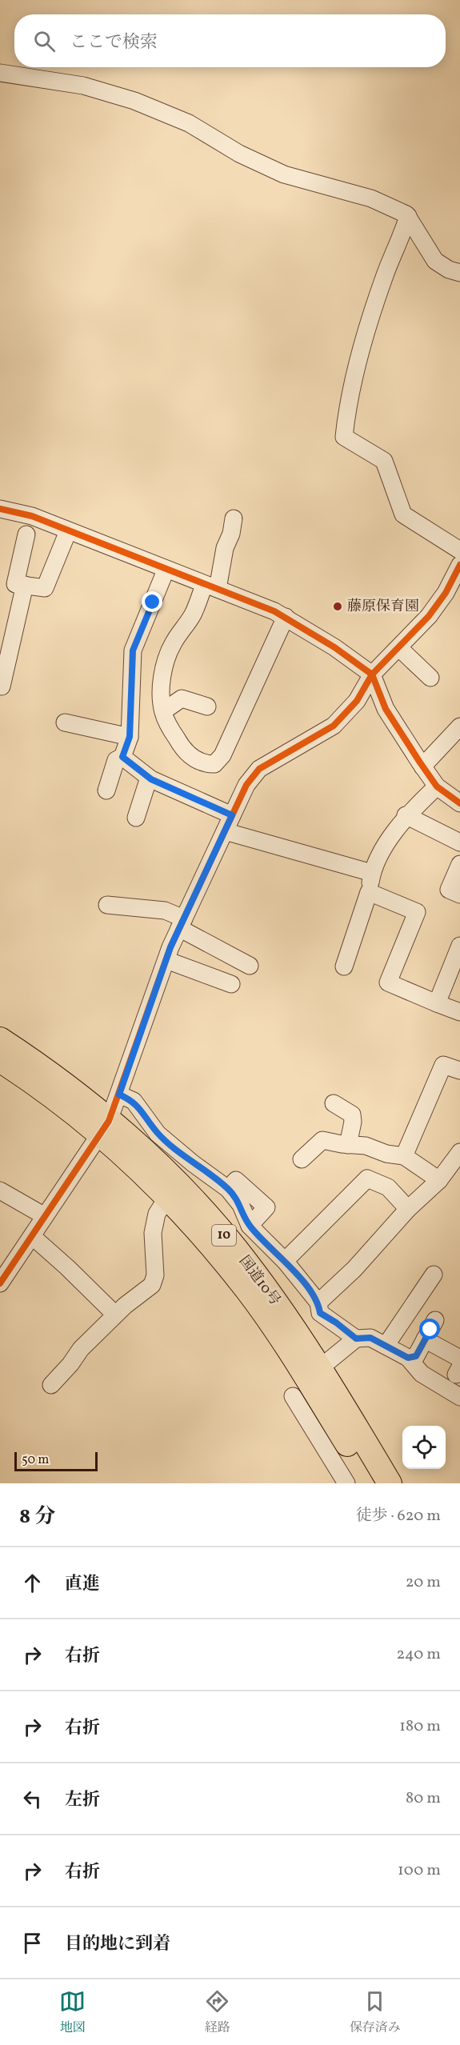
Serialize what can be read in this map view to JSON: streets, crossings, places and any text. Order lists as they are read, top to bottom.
{
  "streets": {
    "highway": ["10", "国道10号"]
  },
  "places": ["藤原保育園"],
  "scale_bar": "50 m",
  "page": {
    "search": "ここで検索",
    "scale": "50 m",
    "heading": ["8 分", "徒歩 · 620 m"],
    "list": [
      ["直進", "20 m"],
      ["右折", "240 m"],
      ["右折", "180 m"],
      ["左折", "80 m"],
      ["右折", "100 m"],
      "目的地に到着"
    ],
    "nav": ["地図", "経路", "保存済み"]
  }
}
